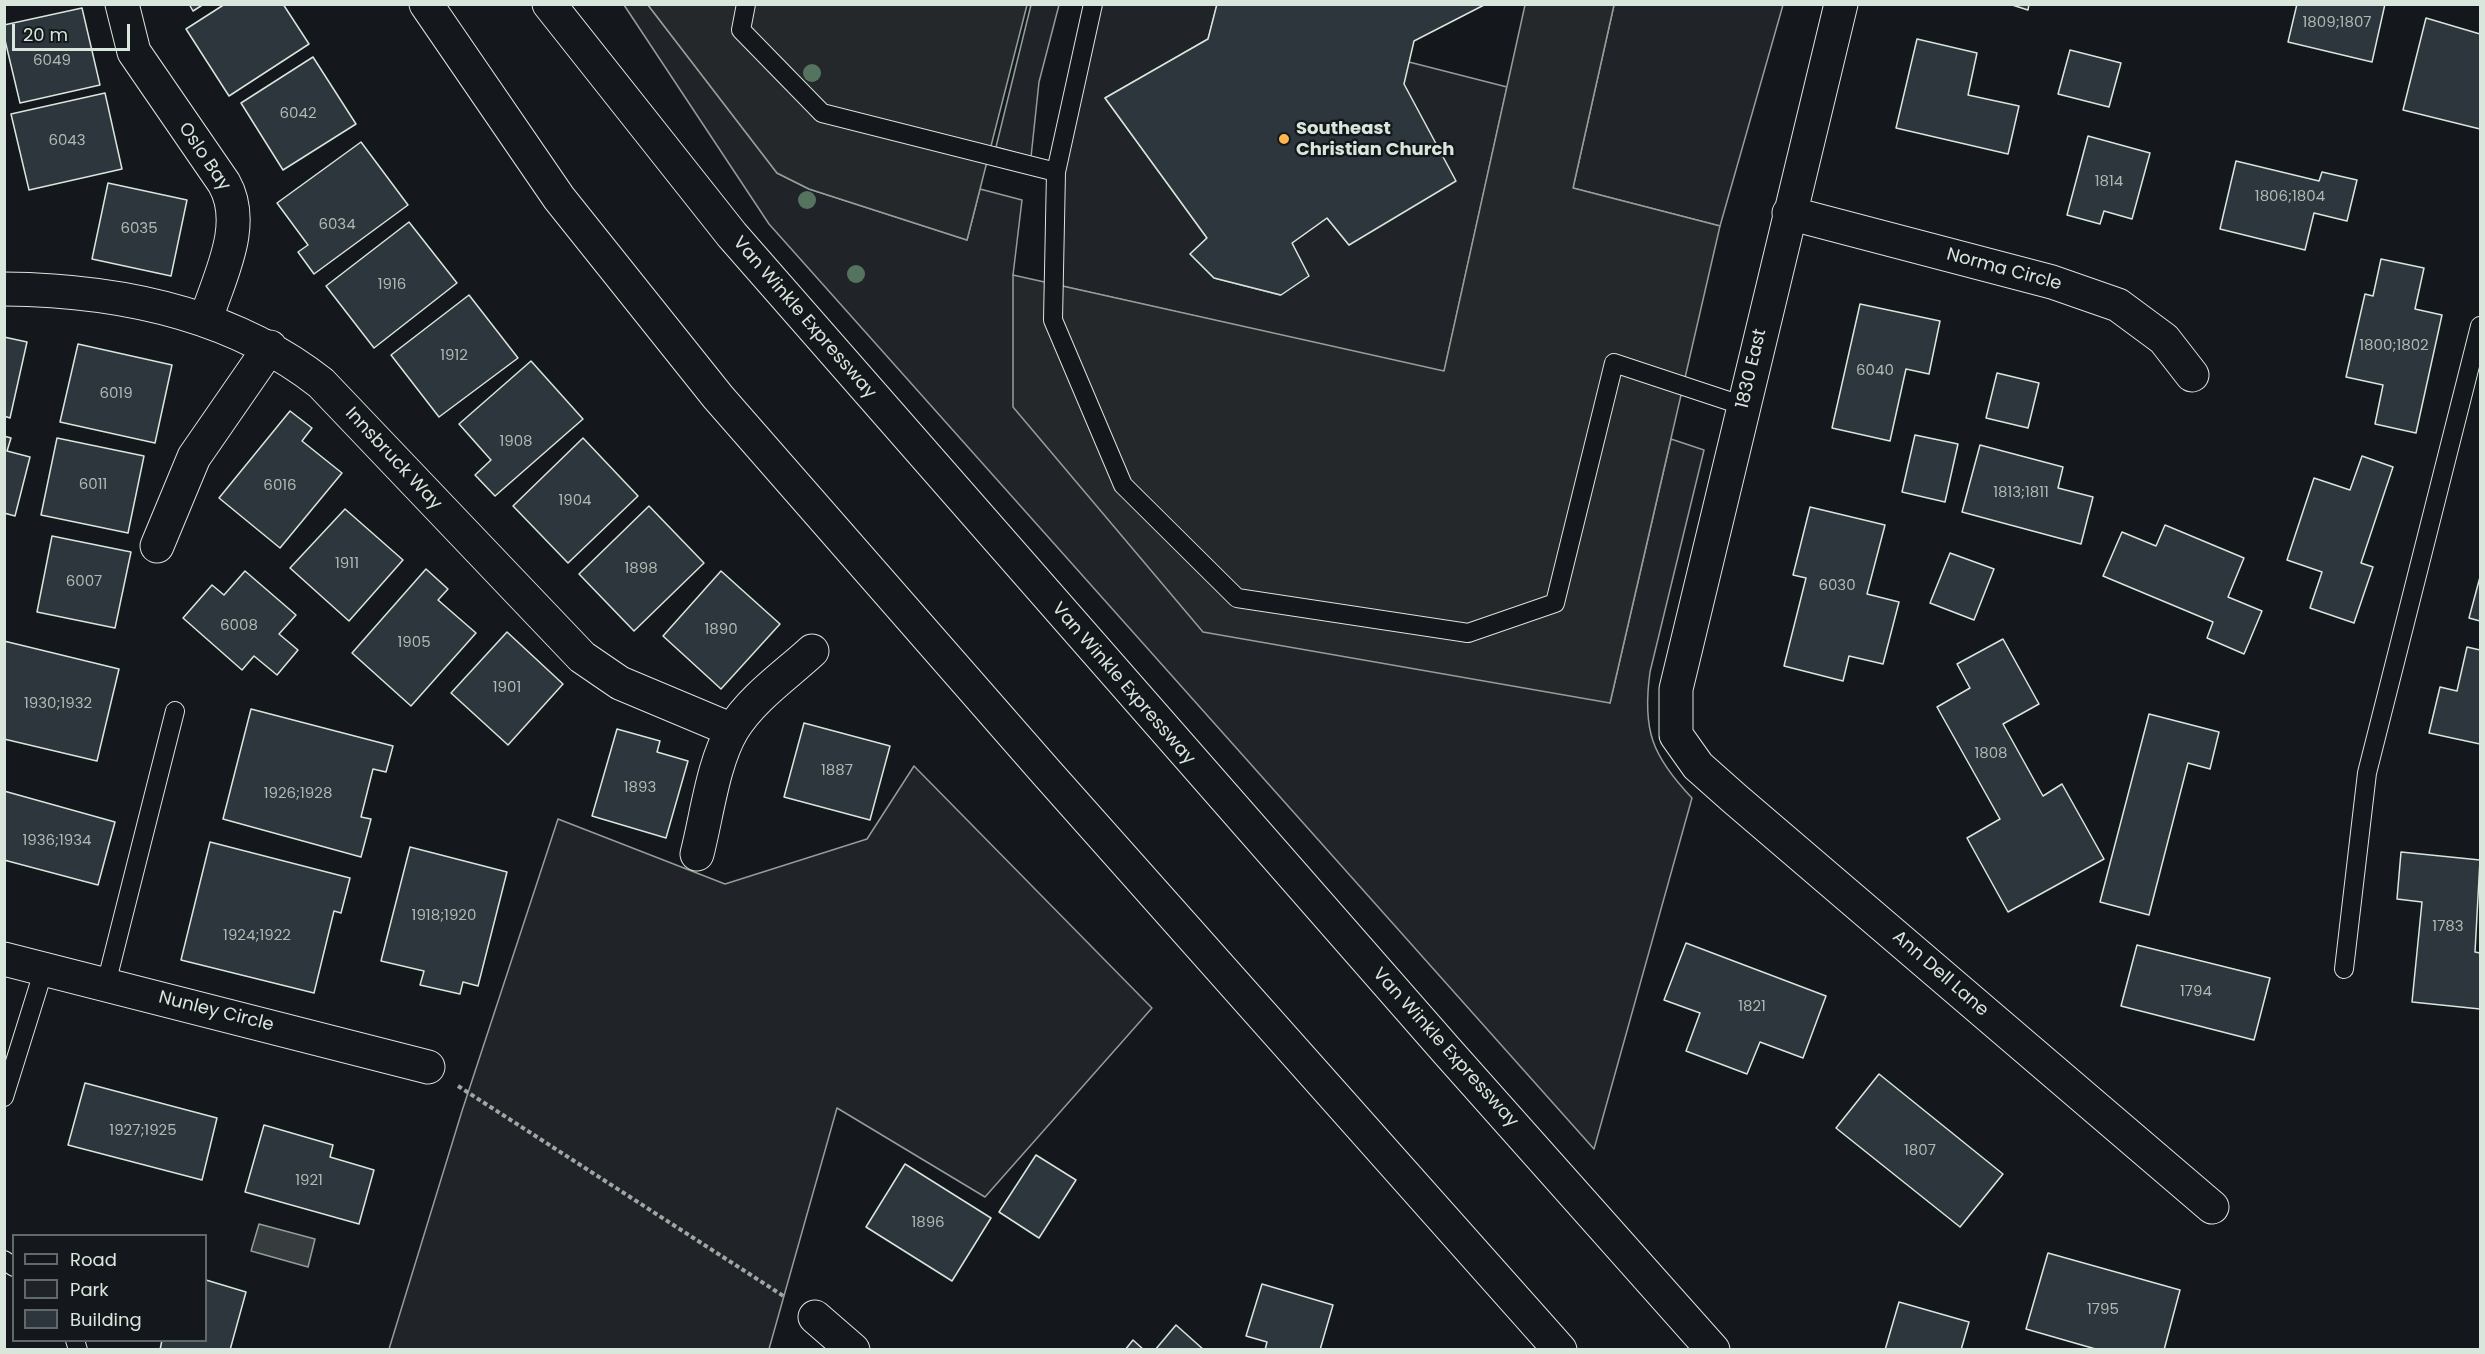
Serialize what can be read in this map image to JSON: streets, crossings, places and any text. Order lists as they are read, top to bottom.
{
  "streets": {
    "street": [
      "Oslo Bay",
      "Norma Circle",
      "Van Winkle Expressway",
      "1830 East",
      "Innsbruck Way",
      "Ann Dell Lane",
      "Nunley Circle"
    ]
  },
  "crossings": [
    ["Oslo Bay", "Innsbruck Way"],
    ["Norma Circle", "1830 East"],
    ["1830 East", "Ann Dell Lane"]
  ],
  "places": ["Southeast Christian Church"],
  "house_numbers": [
    "1809;1807",
    "6049",
    "6042",
    "6043",
    "1814",
    "1806;1804",
    "6034",
    "6035",
    "1916",
    "1800;1802",
    "1912",
    "6040",
    "6019",
    "1908",
    "6011",
    "6016",
    "1813;1811",
    "1904",
    "1911",
    "1898",
    "6007",
    "6030",
    "6008",
    "1890",
    "1905",
    "1901",
    "1930;1932",
    "1808",
    "1887",
    "1893",
    "1926;1928",
    "1936;1934",
    "1918;1920",
    "1783",
    "1924;1922",
    "1794",
    "1821",
    "1927;1925",
    "1807",
    "1921",
    "1896",
    "1795"
  ],
  "legend": ["Road", "Park", "Building"],
  "scale_bar": "20 m"
}
